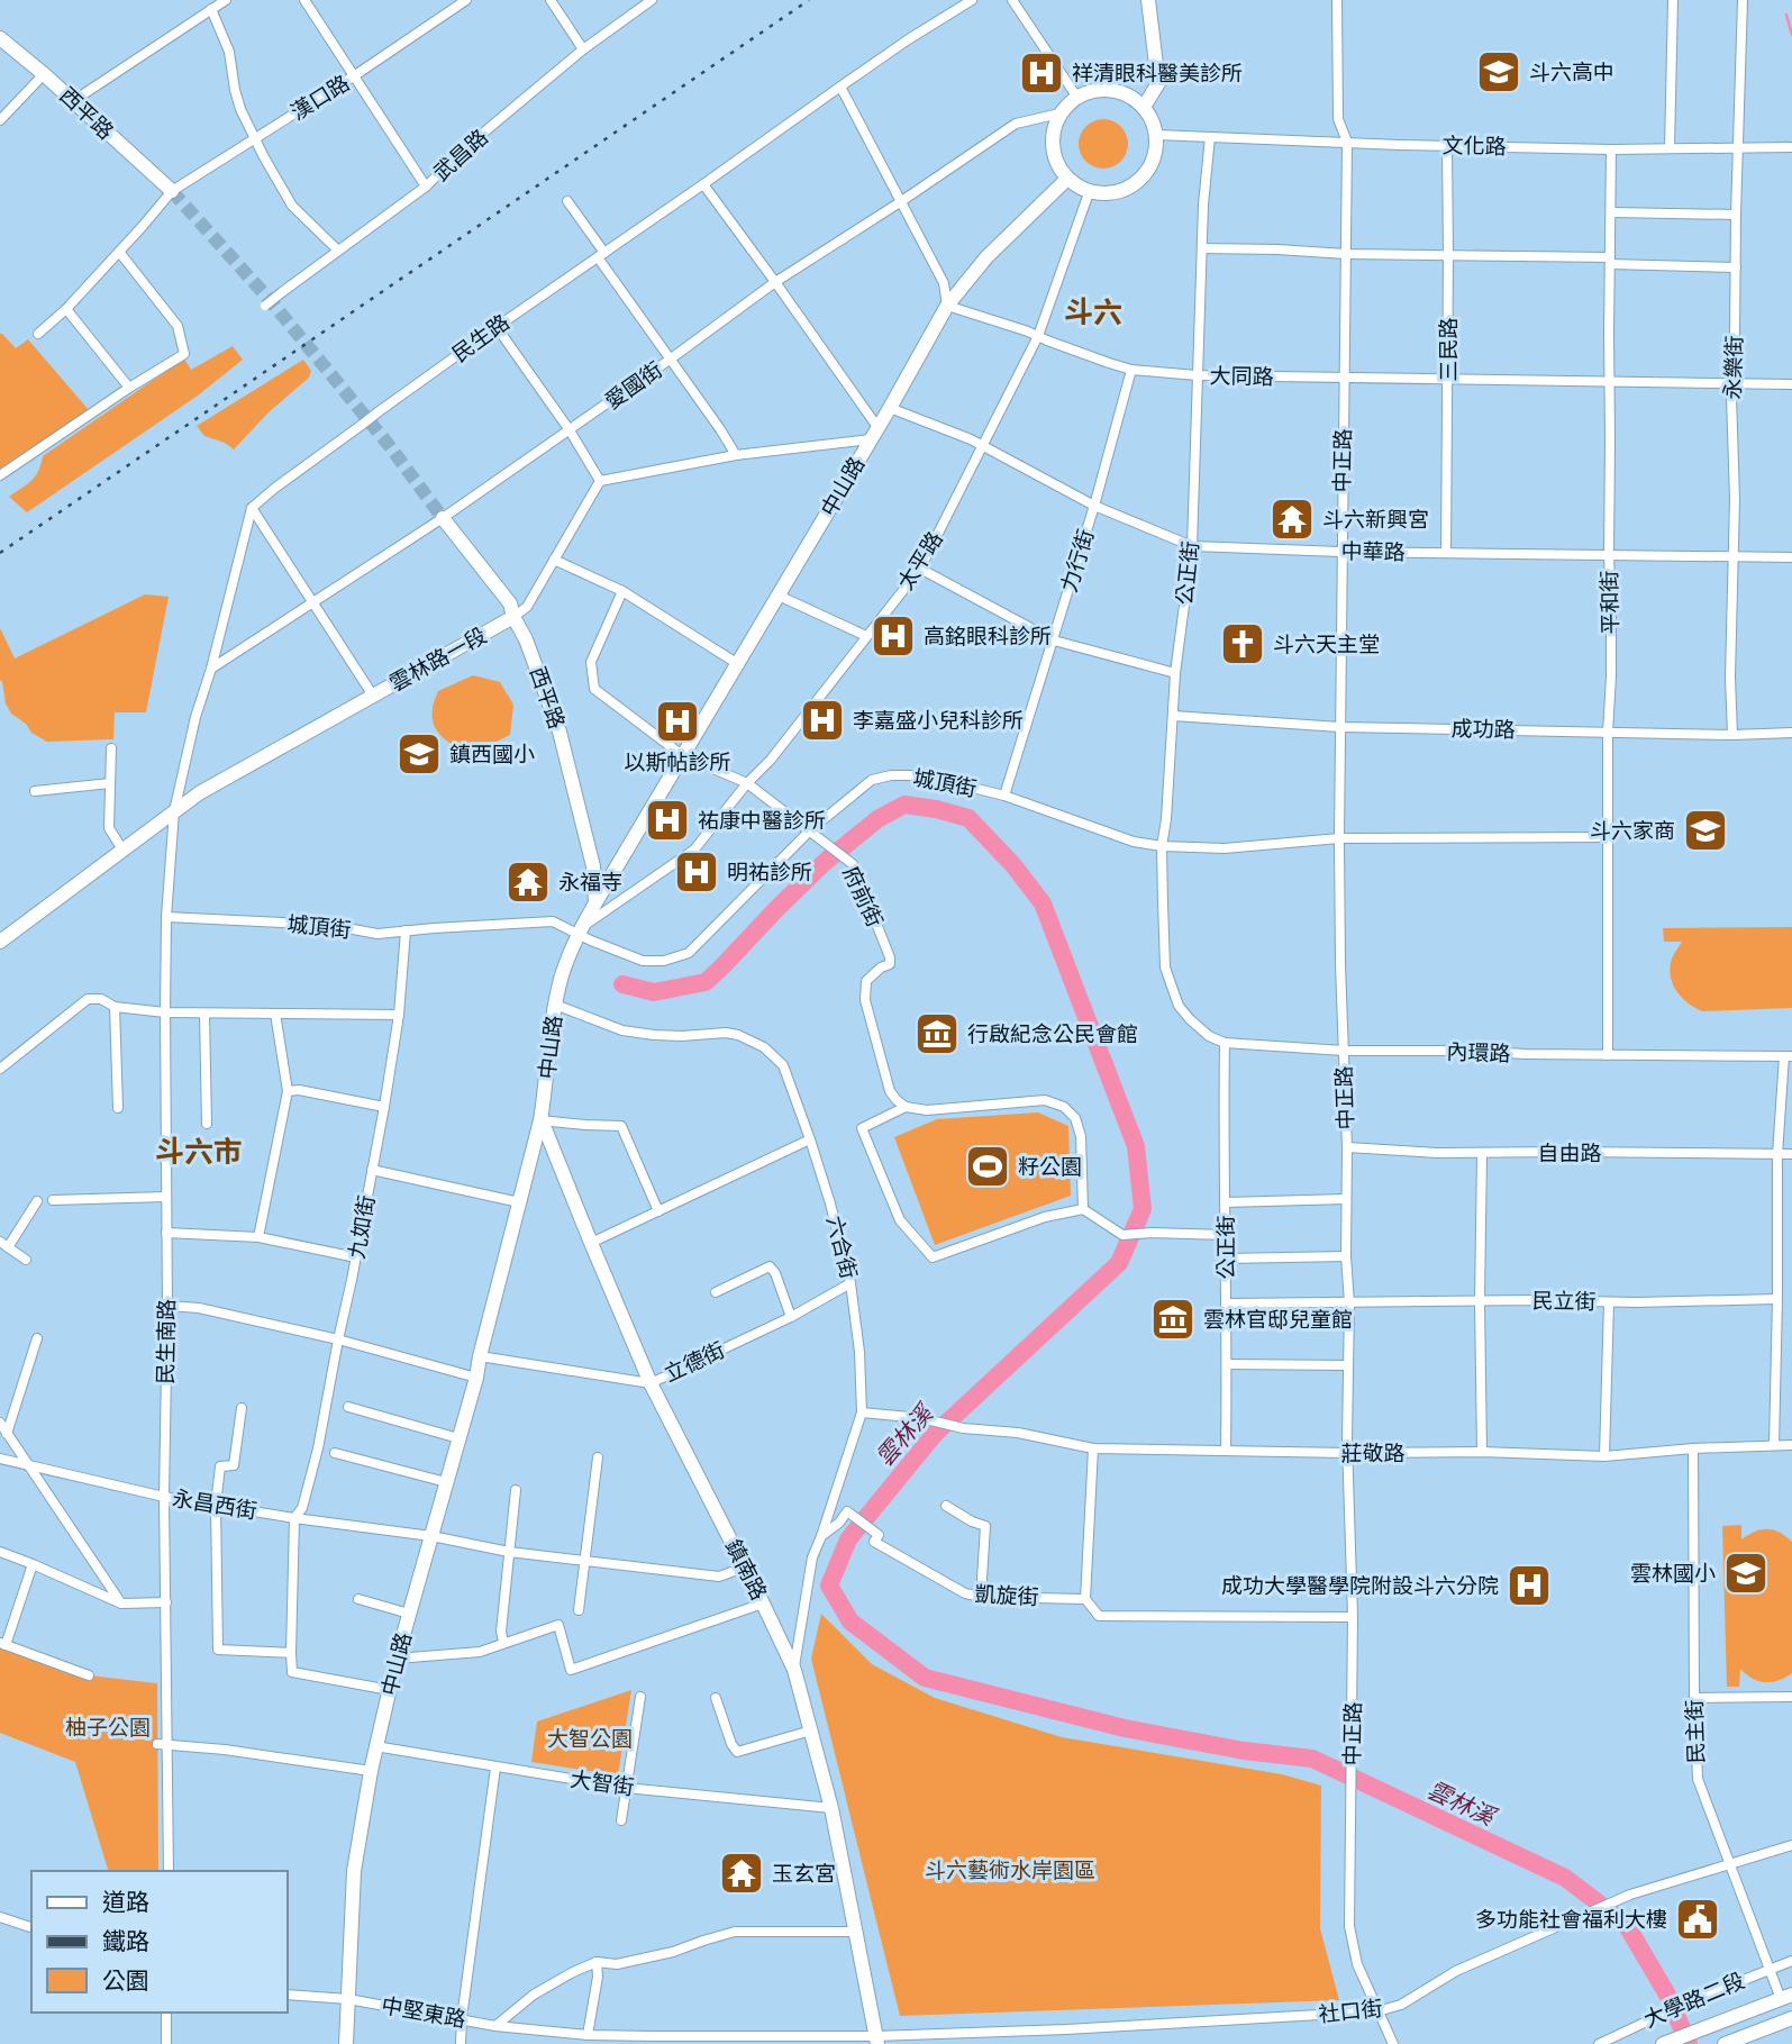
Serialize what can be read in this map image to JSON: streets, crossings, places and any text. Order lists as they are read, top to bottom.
{
  "streets": {
    "street": [
      "漢口路",
      "西平路",
      "文化路",
      "武昌路",
      "民生路",
      "三民路",
      "永樂街",
      "大同路",
      "愛國街",
      "中正路",
      "中山路",
      "中華路",
      "太平路",
      "力行街",
      "公正街",
      "平和街",
      "雲林路一段",
      "成功路",
      "城頂街",
      "府前街",
      "內環路",
      "自由路",
      "九如街",
      "六合街",
      "民立街",
      "民生南路",
      "立德街",
      "莊敬路",
      "永昌西街",
      "鎮南路",
      "凱旋街",
      "民主街",
      "大智街",
      "大學路二段",
      "社口街",
      "中堅東路"
    ]
  },
  "crossings": [
    ["漢口路", "西平路"],
    ["西平路", "愛國街"],
    ["西平路", "中山路"],
    ["西平路", "雲林路一段"],
    ["文化路", "三民路"],
    ["文化路", "永樂街"],
    ["文化路", "愛國街"],
    ["文化路", "中正路"],
    ["文化路", "中山路"],
    ["文化路", "太平路"],
    ["文化路", "公正街"],
    ["文化路", "平和街"],
    ["三民路", "大同路"],
    ["三民路", "中華路"],
    ["永樂街", "大同路"],
    ["永樂街", "中華路"],
    ["永樂街", "成功路"],
    ["大同路", "中正路"],
    ["大同路", "中山路"],
    ["大同路", "太平路"],
    ["大同路", "力行街"],
    ["大同路", "公正街"],
    ["大同路", "平和街"],
    ["愛國街", "中山路"],
    ["愛國街", "太平路"],
    ["中正路", "中華路"],
    ["中正路", "成功路"],
    ["中正路", "城頂街"],
    ["中正路", "內環路"],
    ["中正路", "自由路"],
    ["中正路", "民立街"],
    ["中正路", "莊敬路"],
    ["中正路", "社口街"],
    ["中山路", "中華路"],
    ["中山路", "太平路"],
    ["中山路", "城頂街"],
    ["中山路", "府前街"],
    ["中山路", "六合街"],
    ["中山路", "立德街"],
    ["中山路", "永昌西街"],
    ["中山路", "鎮南路"],
    ["中山路", "大智街"],
    ["中山路", "中堅東路"],
    ["中華路", "太平路"],
    ["中華路", "力行街"],
    ["中華路", "公正街"],
    ["中華路", "平和街"],
    ["太平路", "城頂街"],
    ["太平路", "府前街"],
    ["力行街", "城頂街"],
    ["公正街", "成功路"],
    ["公正街", "城頂街"],
    ["公正街", "內環路"],
    ["公正街", "民立街"],
    ["公正街", "莊敬路"],
    ["平和街", "成功路"],
    ["平和街", "城頂街"],
    ["平和街", "內環路"],
    ["雲林路一段", "民生南路"],
    ["城頂街", "府前街"],
    ["城頂街", "九如街"],
    ["城頂街", "民生南路"],
    ["九如街", "永昌西街"],
    ["六合街", "立德街"],
    ["六合街", "莊敬路"],
    ["六合街", "鎮南路"],
    ["六合街", "凱旋街"],
    ["民生南路", "永昌西街"],
    ["立德街", "鎮南路"],
    ["莊敬路", "民主街"],
    ["永昌西街", "鎮南路"],
    ["鎮南路", "大智街"],
    ["鎮南路", "社口街"],
    ["鎮南路", "中堅東路"],
    ["民主街", "大學路二段"],
    ["民主街", "社口街"],
    ["社口街", "中堅東路"]
  ],
  "districts": ["斗六", "斗六市"],
  "water": ["雲林溪"],
  "parks": ["柚子公園", "大智公園", "斗六藝術水岸園區"],
  "places": {
    "school or university": [
      "斗六高中",
      "鎮西國小",
      "斗六家商",
      "雲林國小"
    ],
    "hospital": [
      "祥清眼科醫美診所",
      "高銘眼科診所",
      "李嘉盛小兒科診所",
      "以斯帖診所",
      "祐康中醫診所",
      "明祐診所",
      "成功大學醫學院附設斗六分院"
    ],
    "temple": ["斗六新興宮", "永福寺", "玉玄宮"],
    "church": ["斗六天主堂"],
    "museum": ["行啟紀念公民會館", "雲林官邸兒童館"],
    "sports": ["籽公園"],
    "public building": ["多功能社會福利大樓"]
  },
  "legend": ["道路", "鐵路", "公園"]
}
